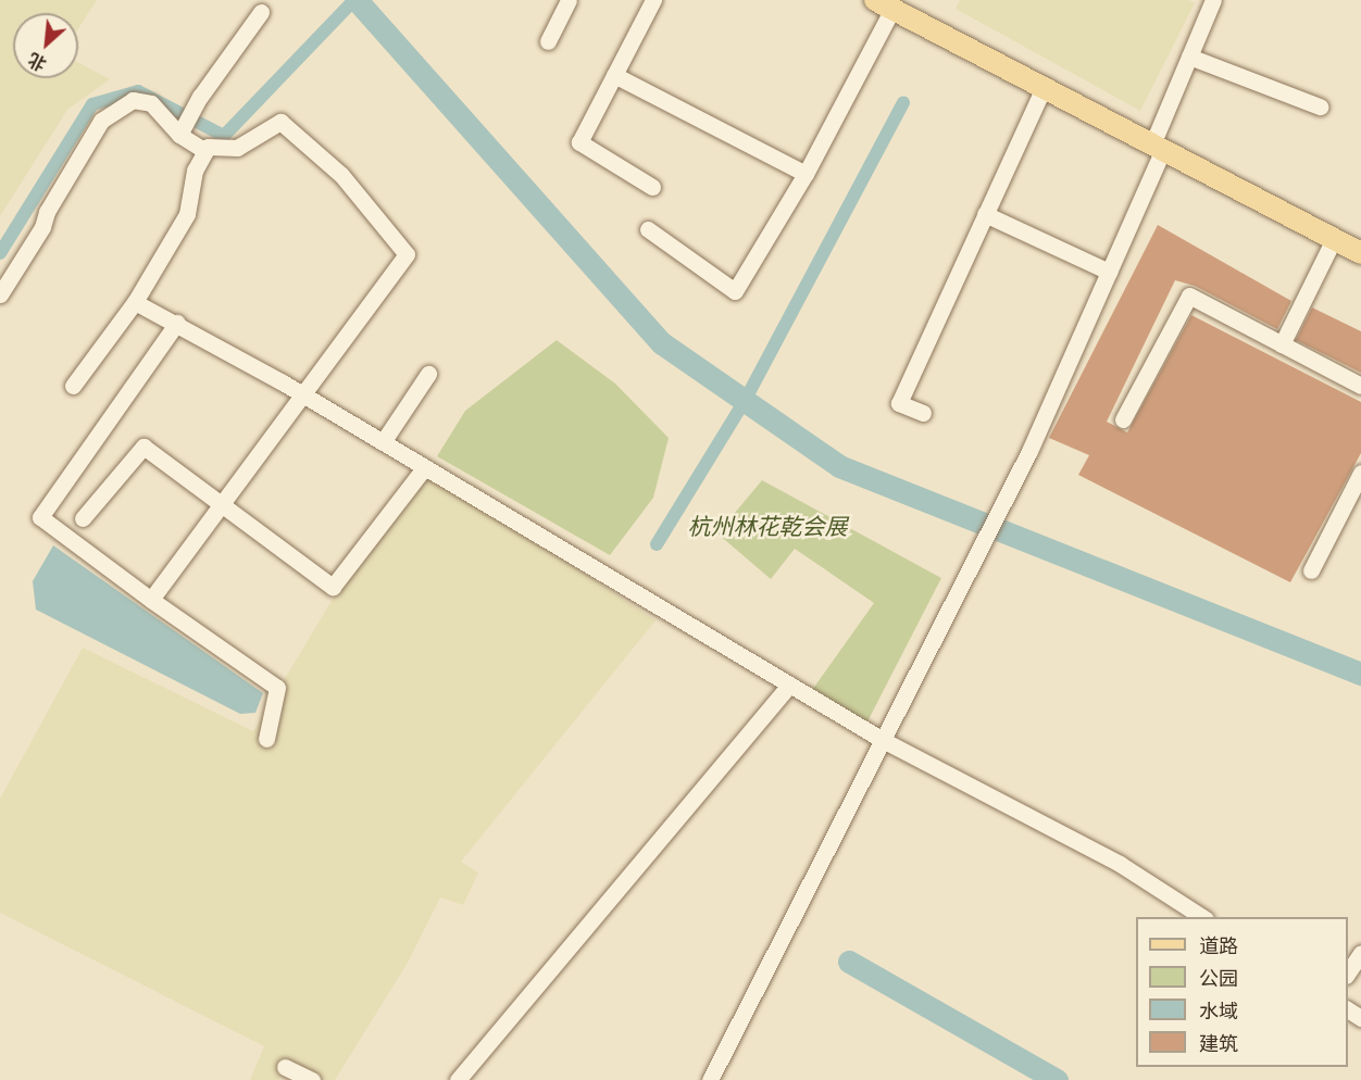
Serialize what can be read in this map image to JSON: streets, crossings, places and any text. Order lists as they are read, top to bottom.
{
  "parks": ["杭州林花乾会展"],
  "legend": [
    "道路",
    "公园",
    "水域",
    "建筑"
  ],
  "north": "bottom left"
}
